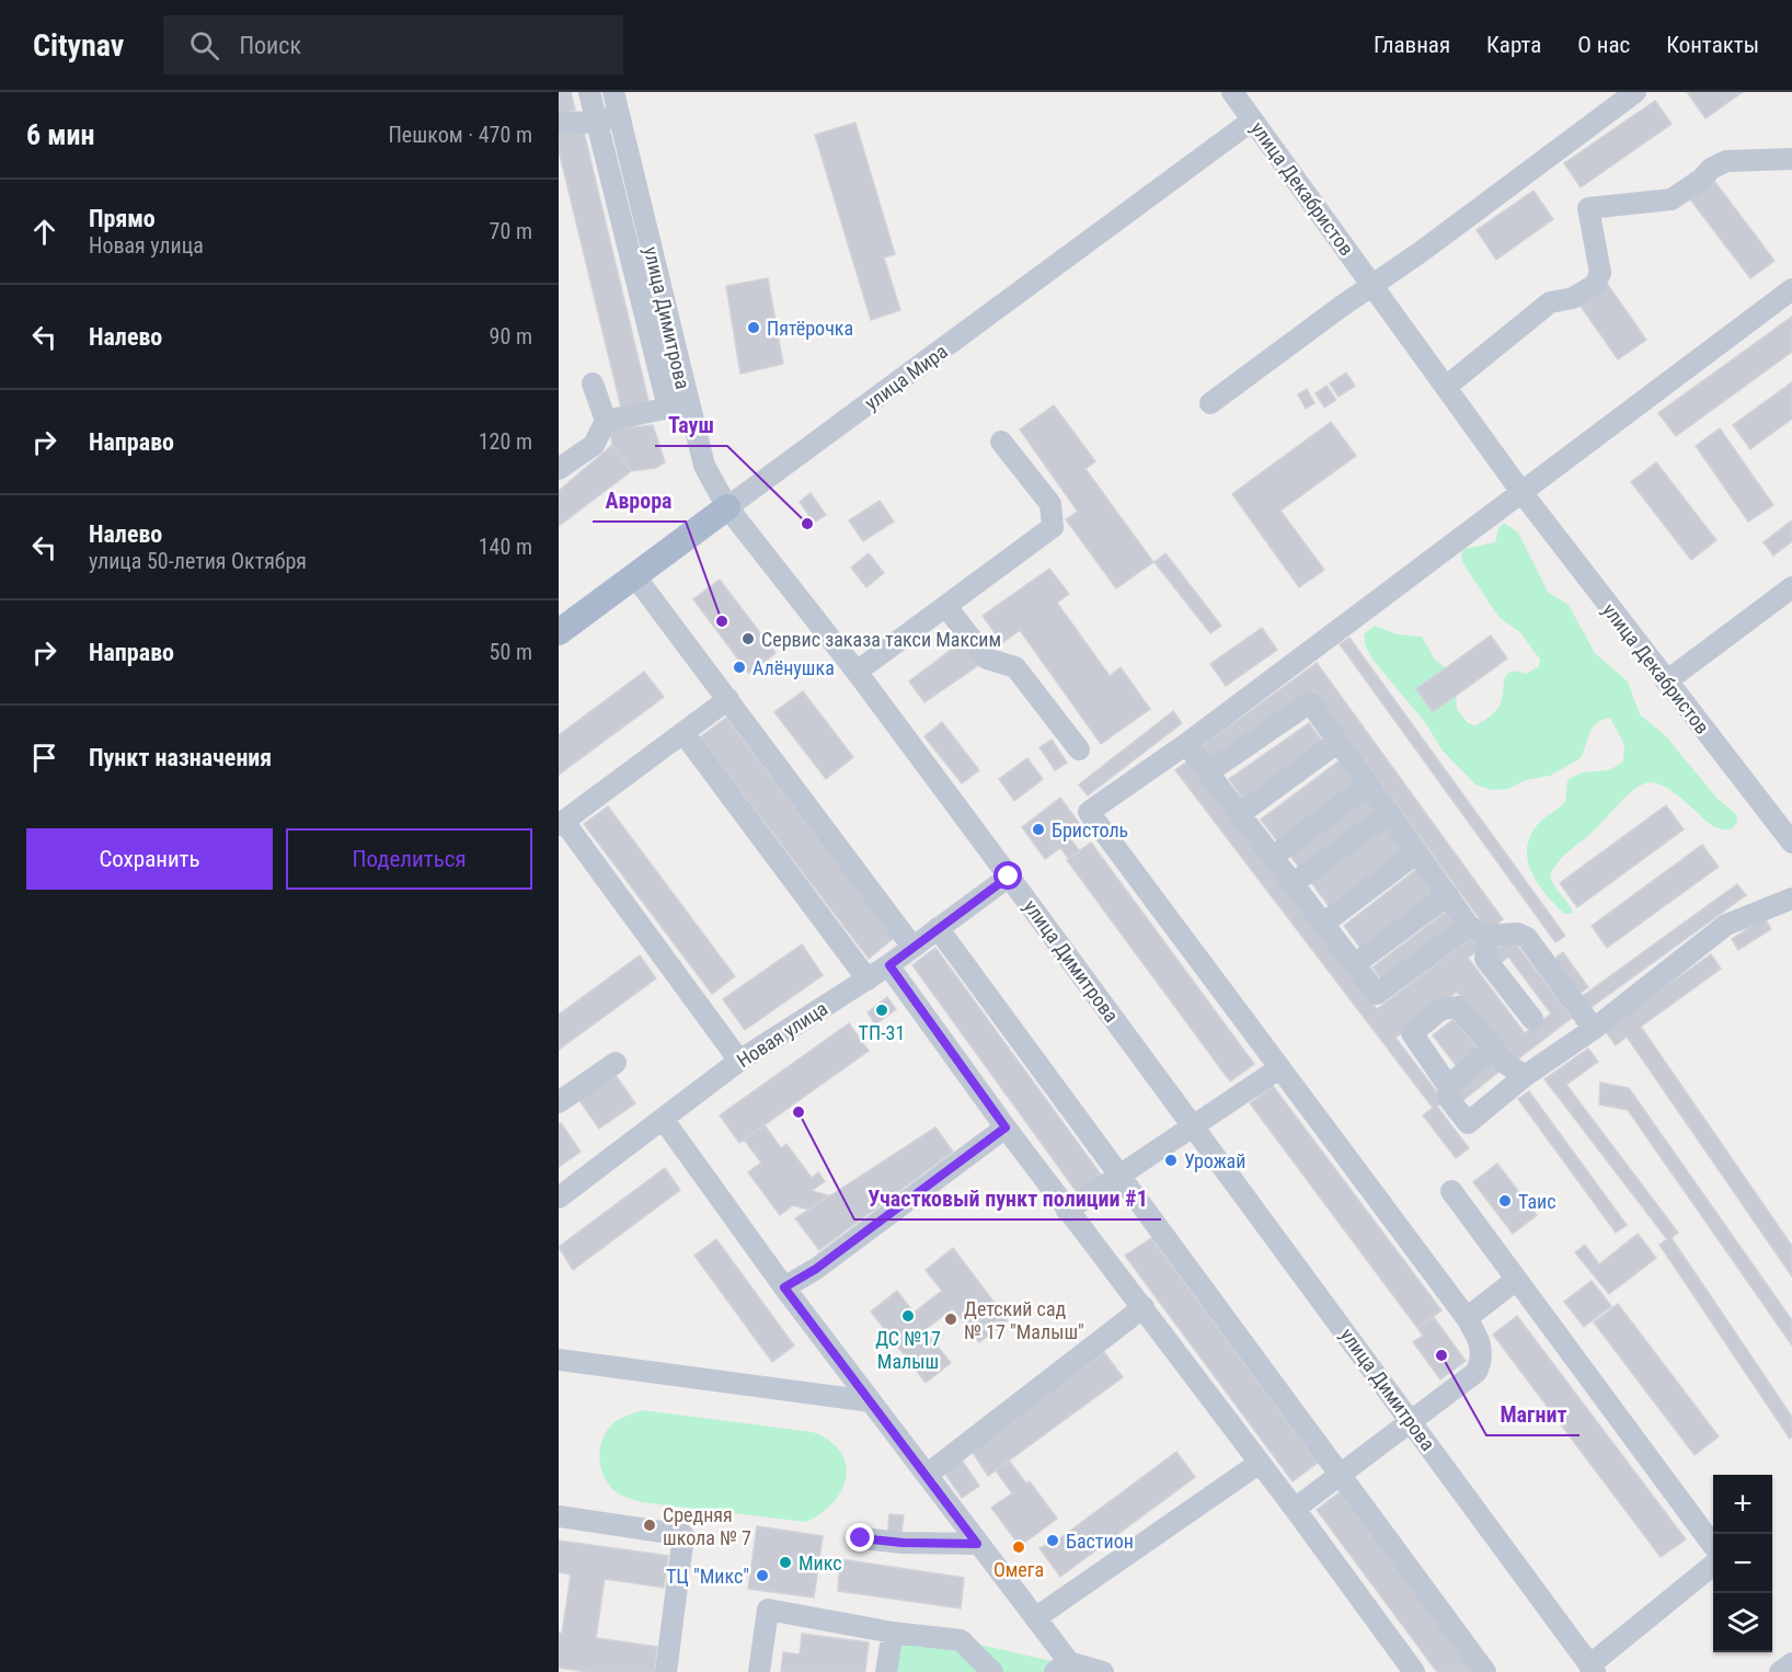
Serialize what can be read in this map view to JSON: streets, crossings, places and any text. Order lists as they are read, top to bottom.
{
  "streets": {
    "main road": ["улица Мира"],
    "street": ["улица Декабристов", "улица Димитрова", "Новая улица"]
  },
  "crossings": [
    ["улица Декабристов", "улица Мира"],
    ["улица Димитрова", "улица Мира"],
    ["улица Димитрова", "Новая улица"]
  ],
  "places": [
    "Пятёрочка",
    "Тауш",
    "Аврора",
    "Сервис заказа такси Максим",
    "Алёнушка",
    "Бристоль",
    "ТП-31",
    "Участковый пункт полиции #1",
    "Урожай",
    "Таис",
    "ДС №17 Малыш",
    "Детский сад № 17 \"Малыш\"",
    "Магнит",
    "Средняя школа № 7",
    "Бастион",
    "Омега",
    "Микс",
    "ТЦ \"Микс\""
  ],
  "page": {
    "header": "Citynav",
    "search": "Поиск",
    "nav": [
      "Главная",
      "Карта",
      "О нас",
      "Контакты"
    ],
    "heading": ["6 мин", "Пешком · 470 m"],
    "list": [
      ["Прямо", "Новая улица", "70 m"],
      ["Налево", "90 m"],
      ["Направо", "120 m"],
      ["Налево", "улица 50-летия Октября", "140 m"],
      ["Направо", "50 m"],
      "Пункт назначения"
    ],
    "buttons": ["Сохранить", "Поделиться"],
    "map_buttons": ["+", "−"]
  }
}
